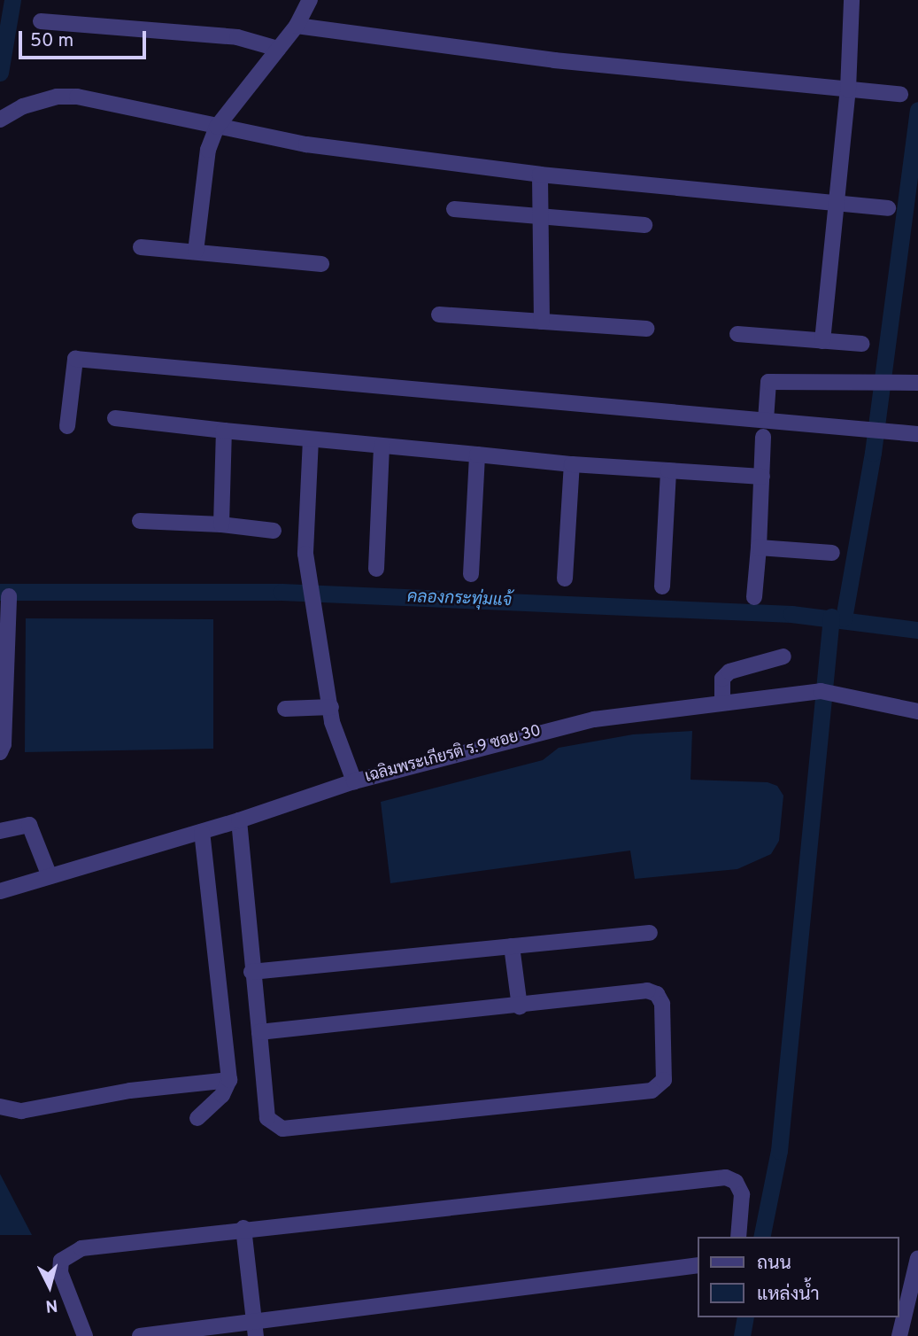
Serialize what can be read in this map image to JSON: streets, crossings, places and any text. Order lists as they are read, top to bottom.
{
  "streets": {
    "street": ["เฉลิมพระเกียรติ ร.9 ซอย 30"]
  },
  "water": ["คลองกระทุ่มแจ้"],
  "legend": ["ถนน", "แหล่งน้ำ"],
  "scale_bar": "50 m",
  "north": "bottom"
}
